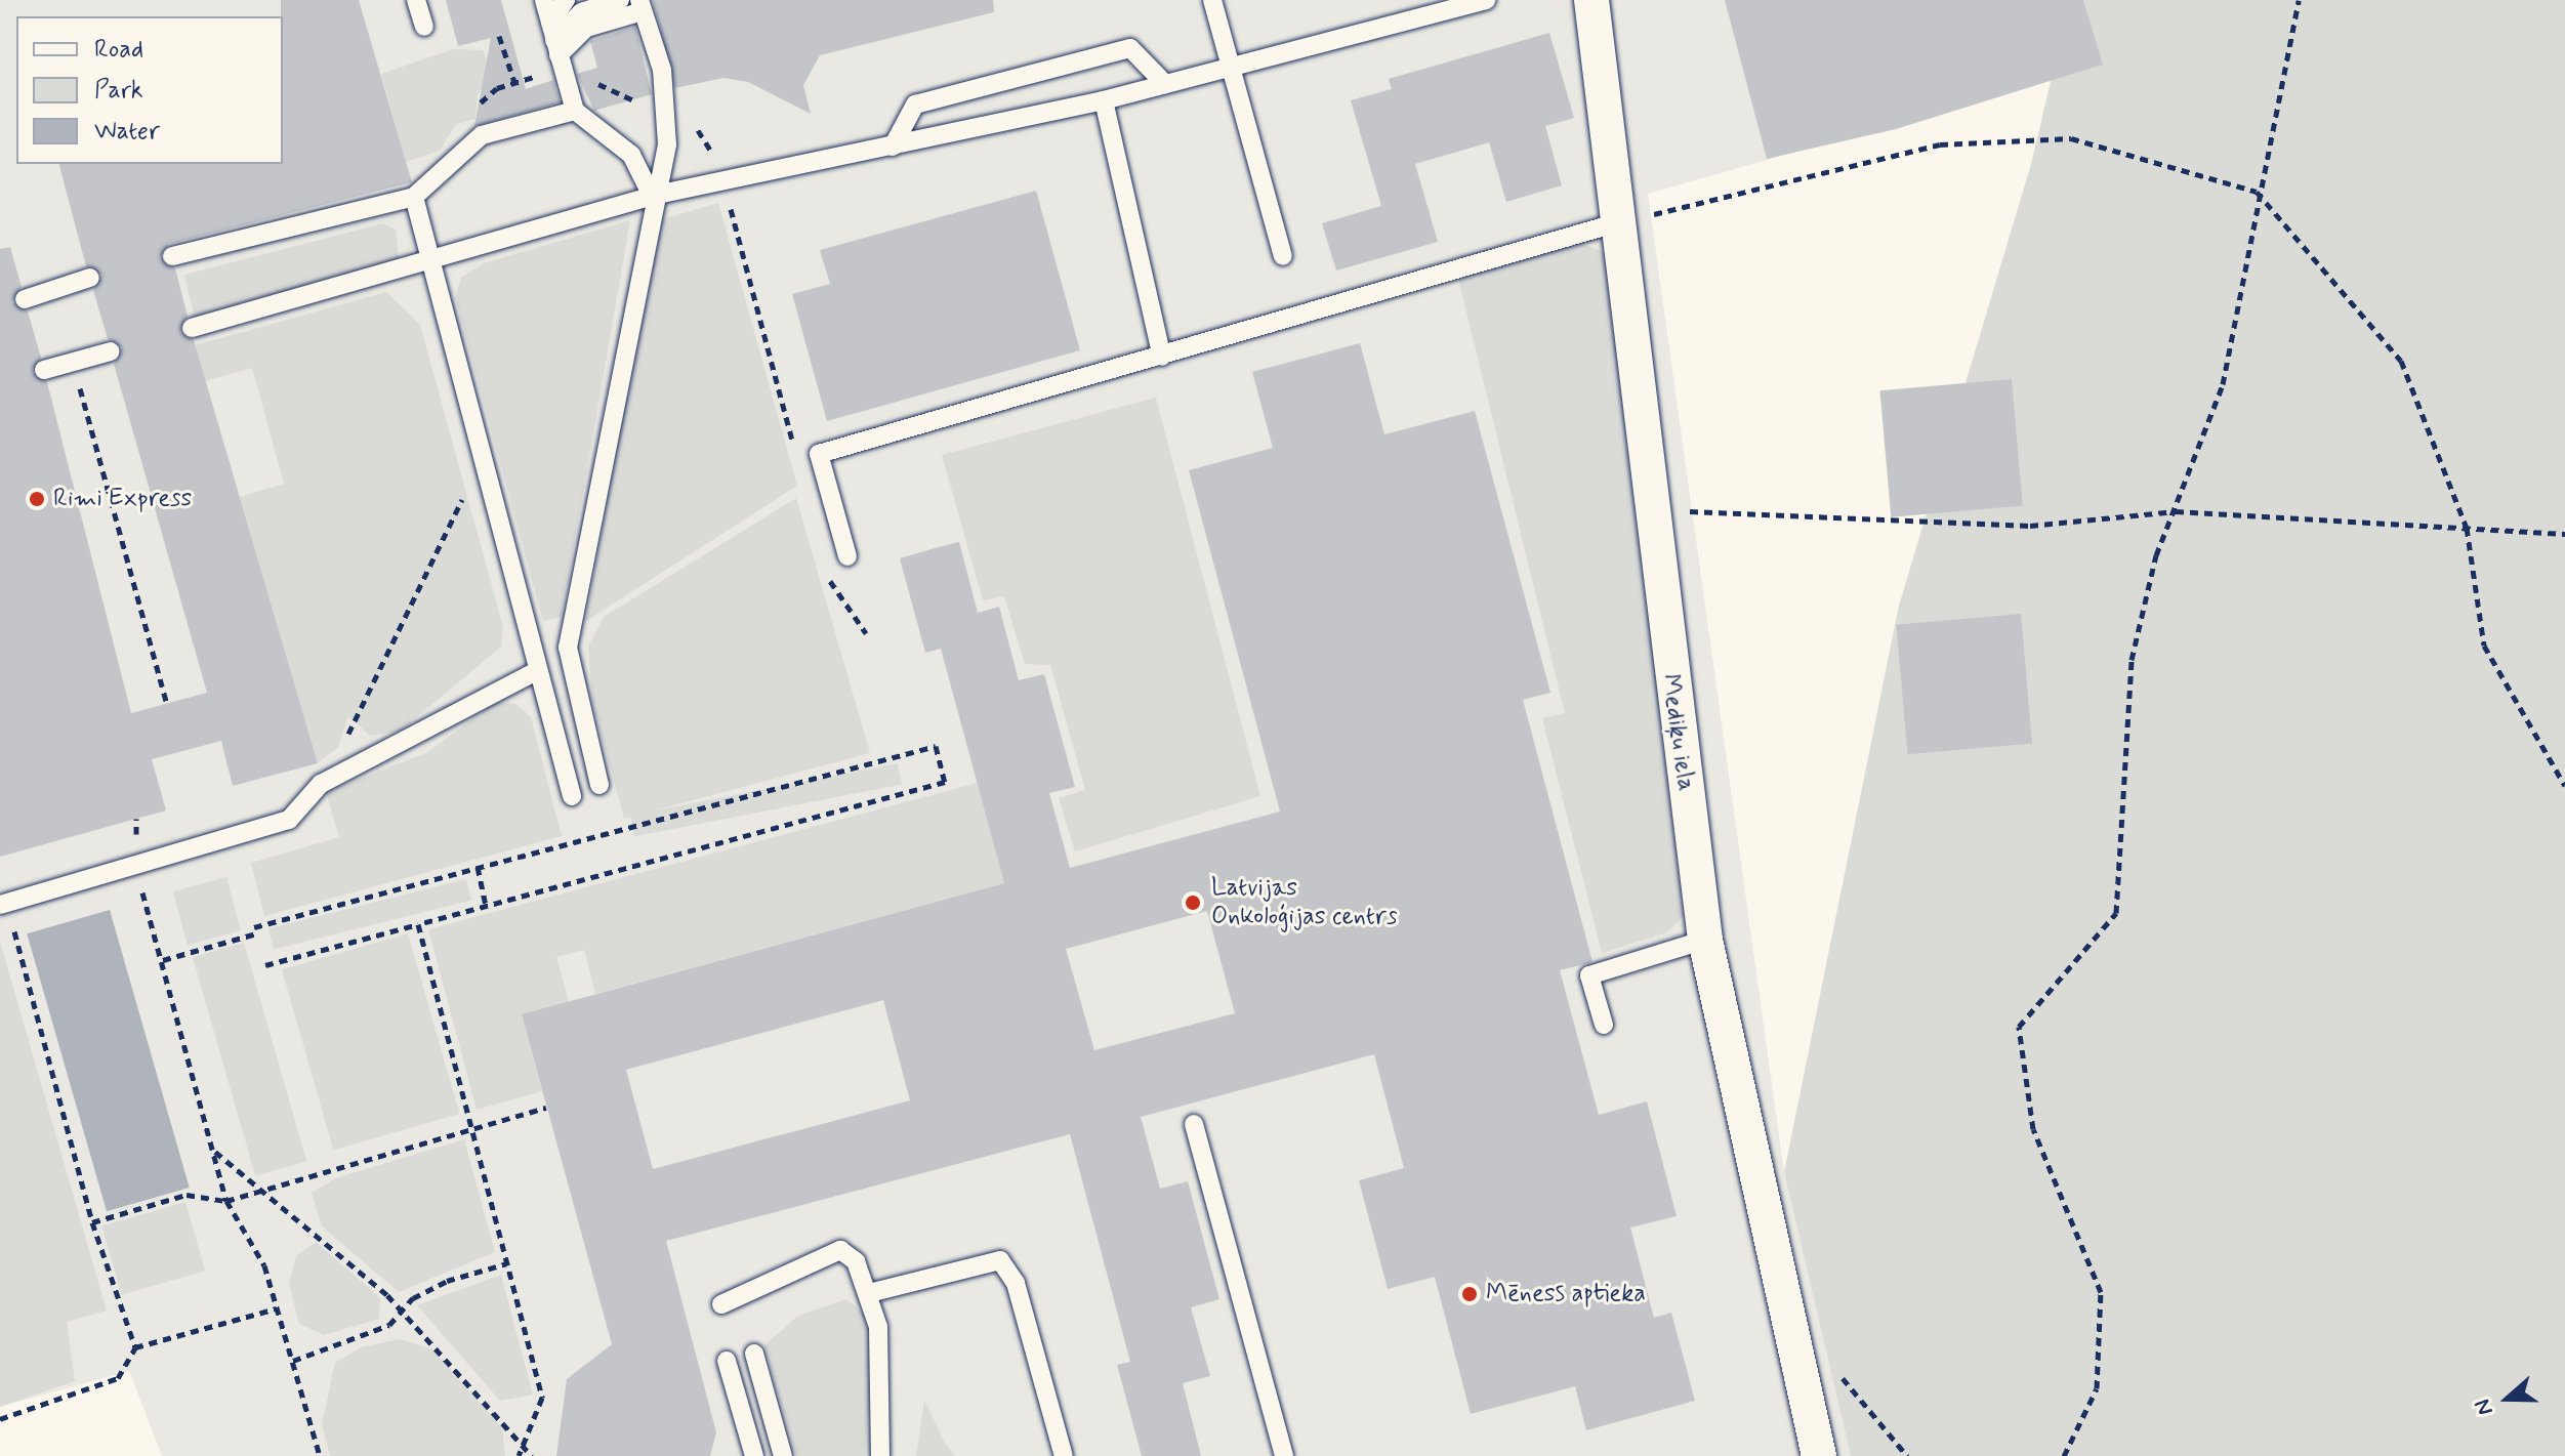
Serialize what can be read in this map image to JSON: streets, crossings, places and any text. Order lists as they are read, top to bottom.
{
  "streets": {
    "street": ["Mediķu iela"]
  },
  "places": ["Rimi Express", "Latvijas Onkoloģijas centrs", "Mēness aptieka"],
  "legend": ["Road", "Park", "Water"],
  "north": "left"
}
